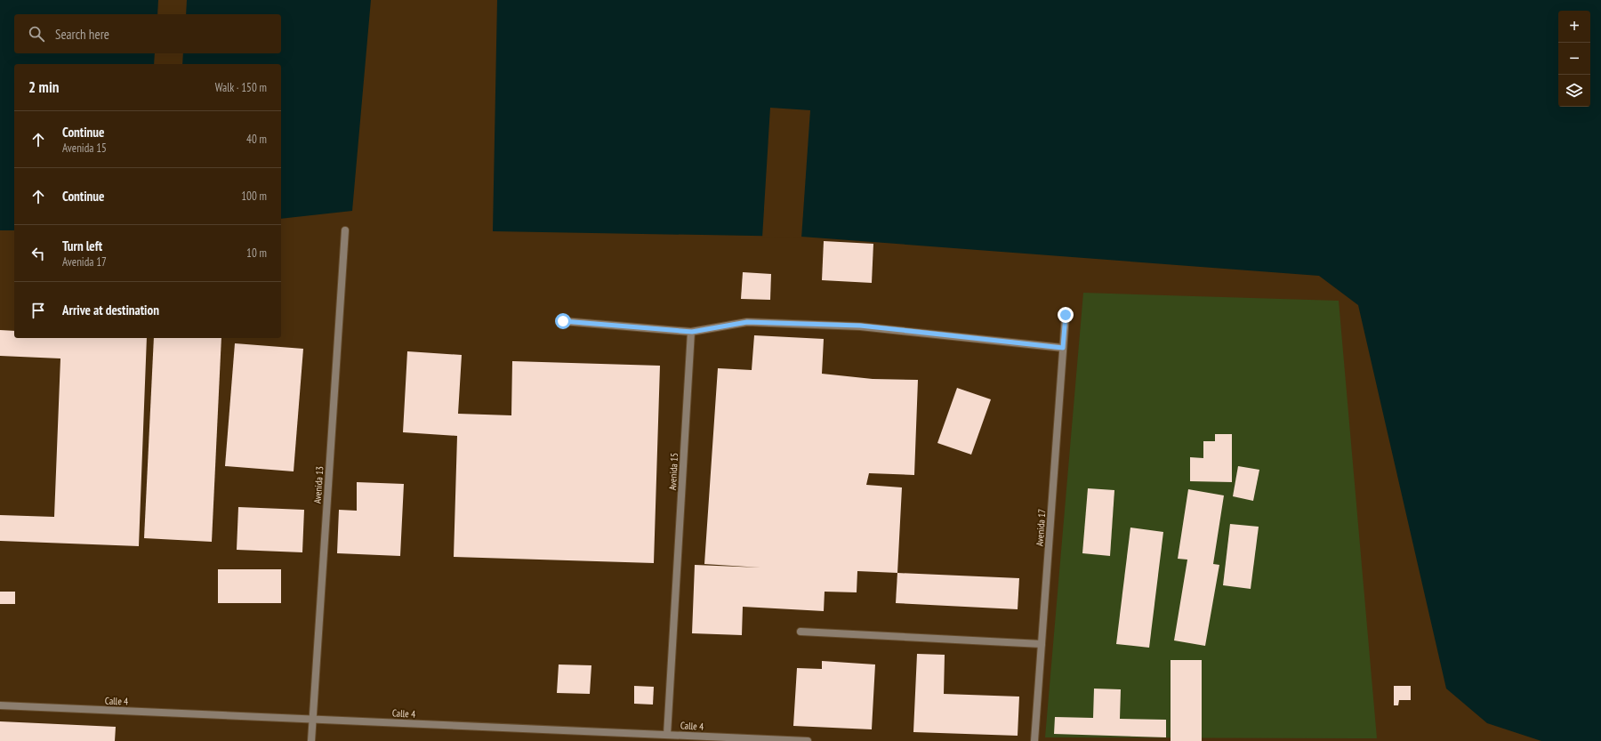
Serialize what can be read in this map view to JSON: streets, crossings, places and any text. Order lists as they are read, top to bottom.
{
  "streets": {
    "street": [
      "Avenida 15",
      "Avenida 13",
      "Avenida 17",
      "Calle 4"
    ]
  },
  "crossings": [
    ["Avenida 15", "Calle 4"],
    ["Avenida 13", "Calle 4"]
  ],
  "page": {
    "map_buttons": ["+", "−"],
    "search": "Search here",
    "heading": ["2 min", "Walk · 150 m"],
    "list": [
      ["Continue", "Avenida 15", "40 m"],
      ["Continue", "100 m"],
      ["Turn left", "Avenida 17", "10 m"],
      "Arrive at destination"
    ]
  }
}
